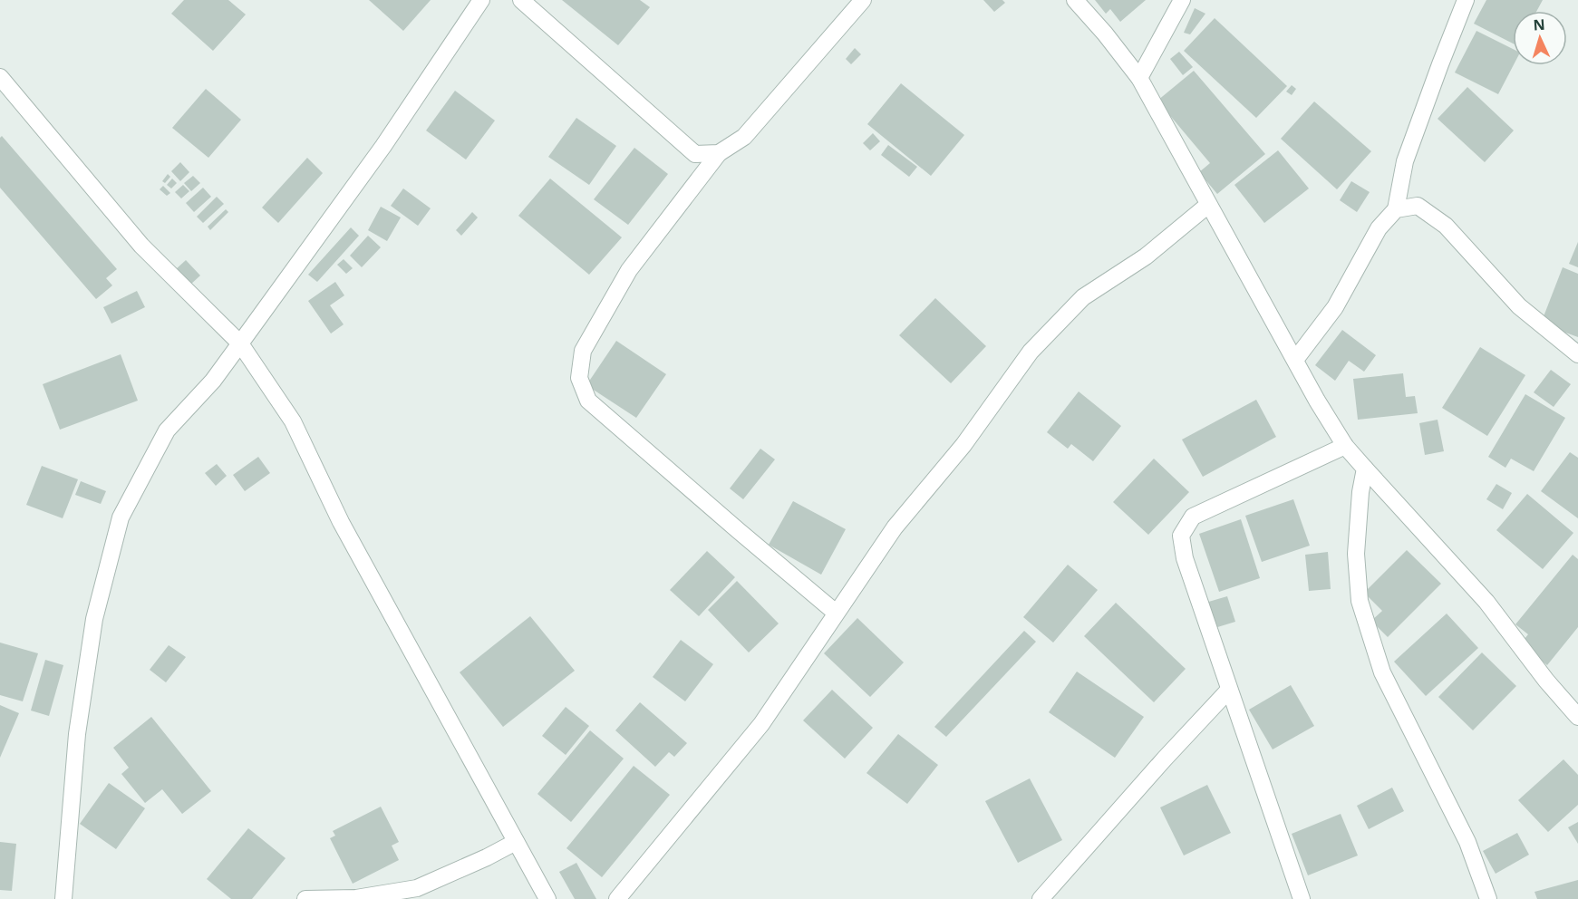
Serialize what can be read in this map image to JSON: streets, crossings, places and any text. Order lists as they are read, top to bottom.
{
  "north": "top"
}
